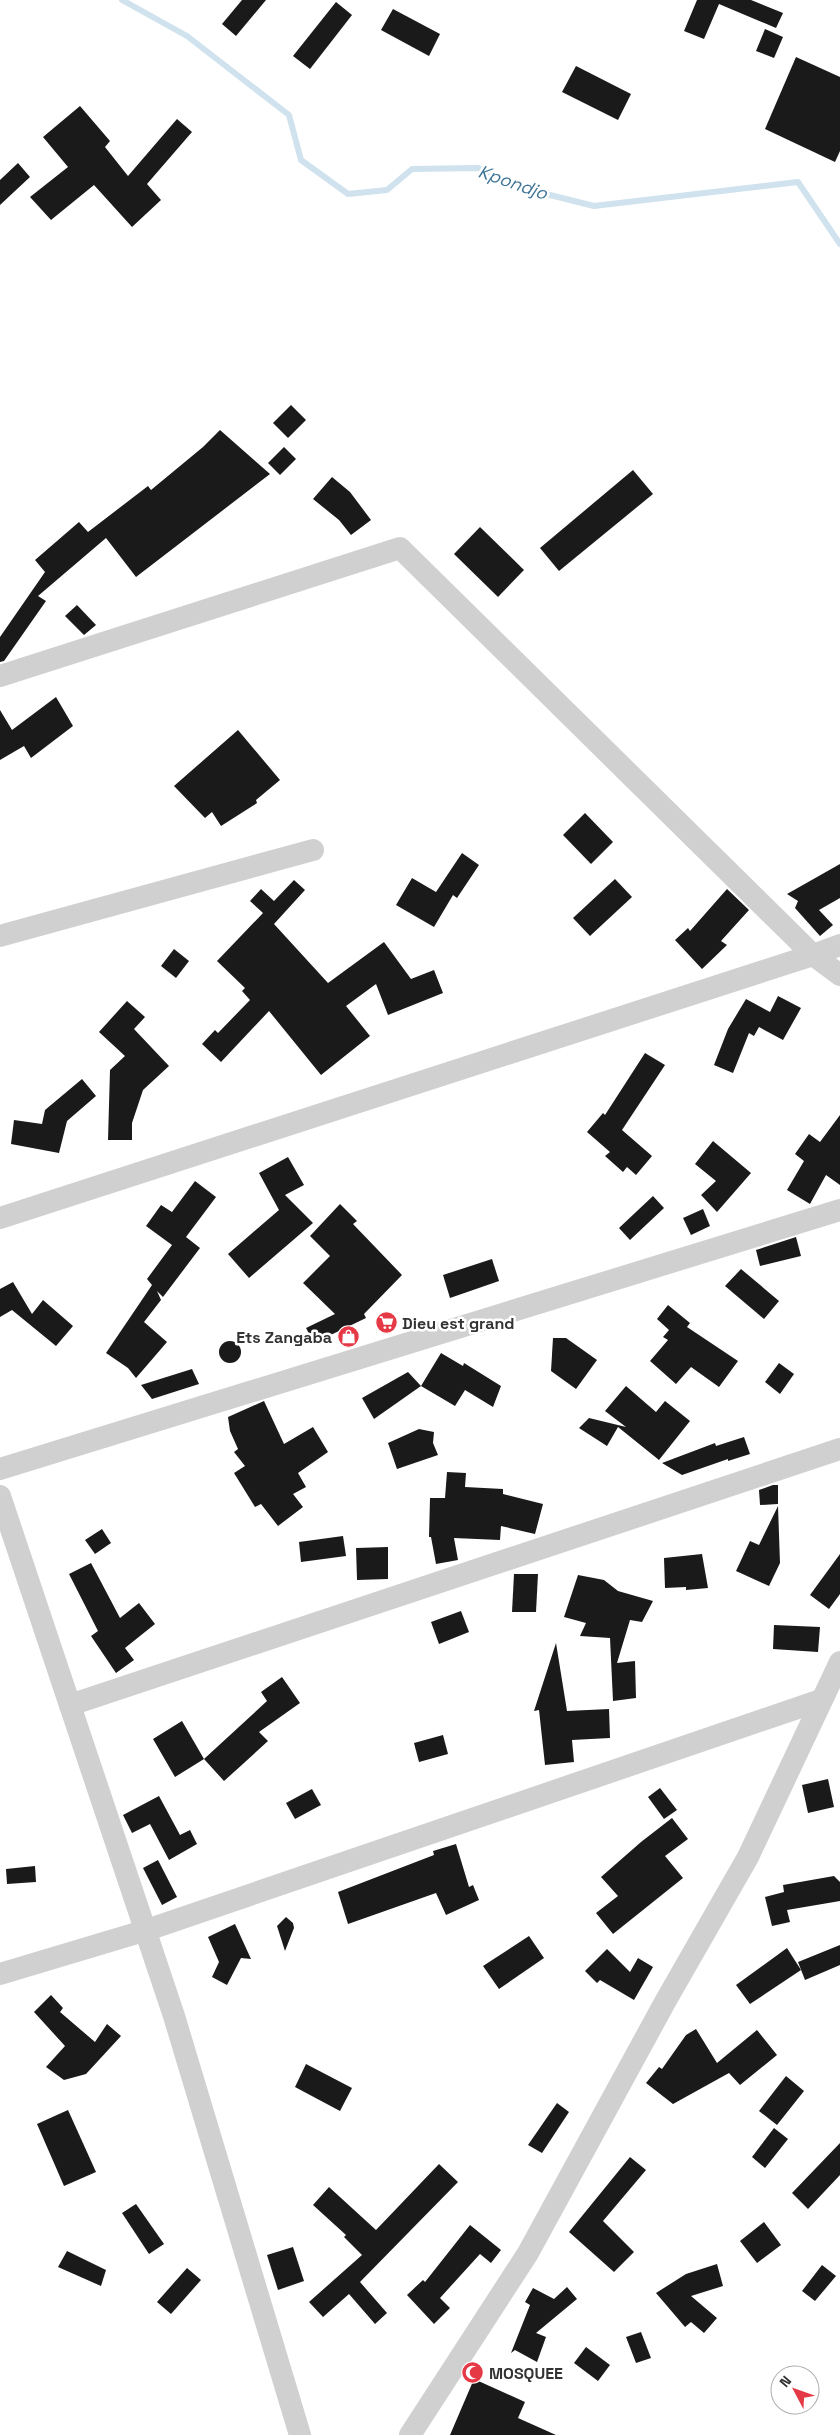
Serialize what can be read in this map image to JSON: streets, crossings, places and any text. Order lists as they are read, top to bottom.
{
  "water": ["Kpondjo"],
  "places": {
    "supermarket": ["Dieu est grand"],
    "shop": ["Ets Zangaba"],
    "mosque": ["MOSQUEE"]
  },
  "north": "top left"
}
